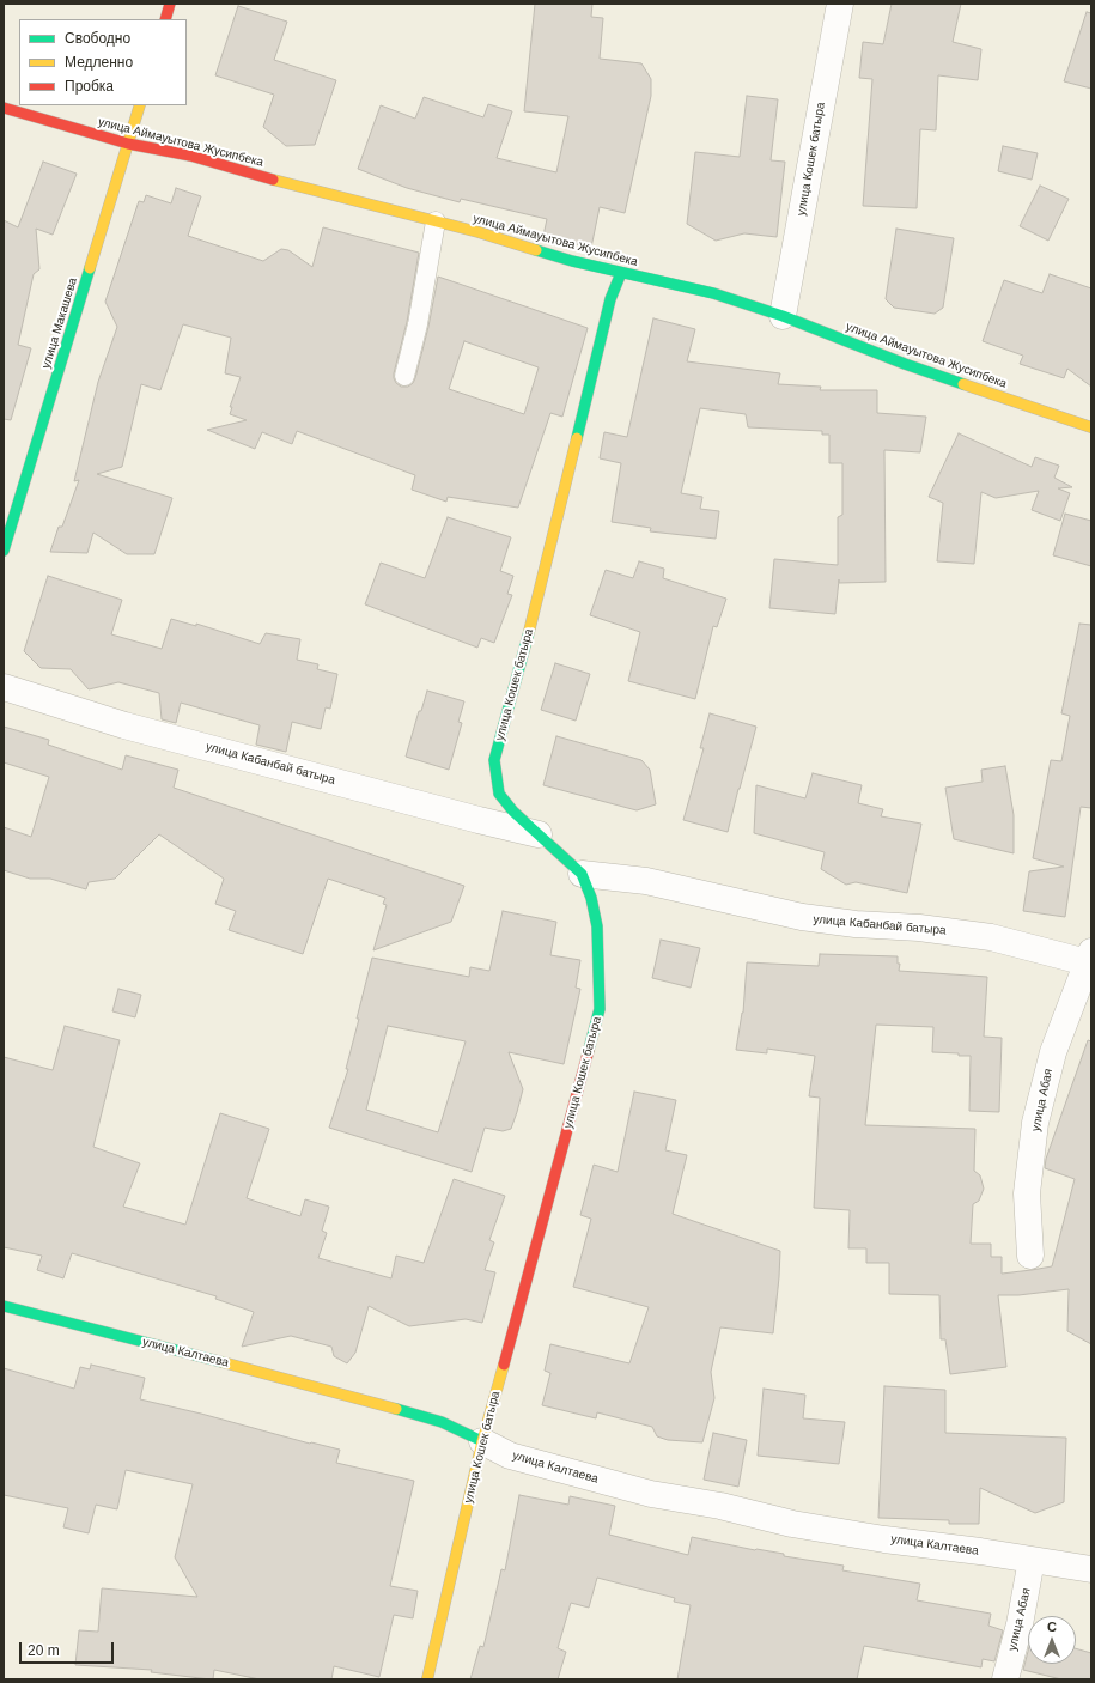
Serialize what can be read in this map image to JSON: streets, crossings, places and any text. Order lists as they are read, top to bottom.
{
  "streets": {
    "street": [
      "улица Аймауытова Жусипбека",
      "улица Кошек батыра",
      "улица Макашева",
      "улица Кабанбай батыра",
      "улица Абая",
      "улица Калтаева"
    ]
  },
  "crossings": [
    ["улица Аймауытова Жусипбека", "улица Кошек батыра"],
    ["улица Аймауытова Жусипбека", "улица Макашева"],
    ["улица Кошек батыра", "улица Кабанбай батыра"],
    ["улица Кошек батыра", "улица Калтаева"],
    ["улица Кабанбай батыра", "улица Абая"],
    ["улица Абая", "улица Калтаева"]
  ],
  "legend": ["Свободно", "Медленно", "Пробка"],
  "scale_bar": "20 m",
  "north": "top"
}
